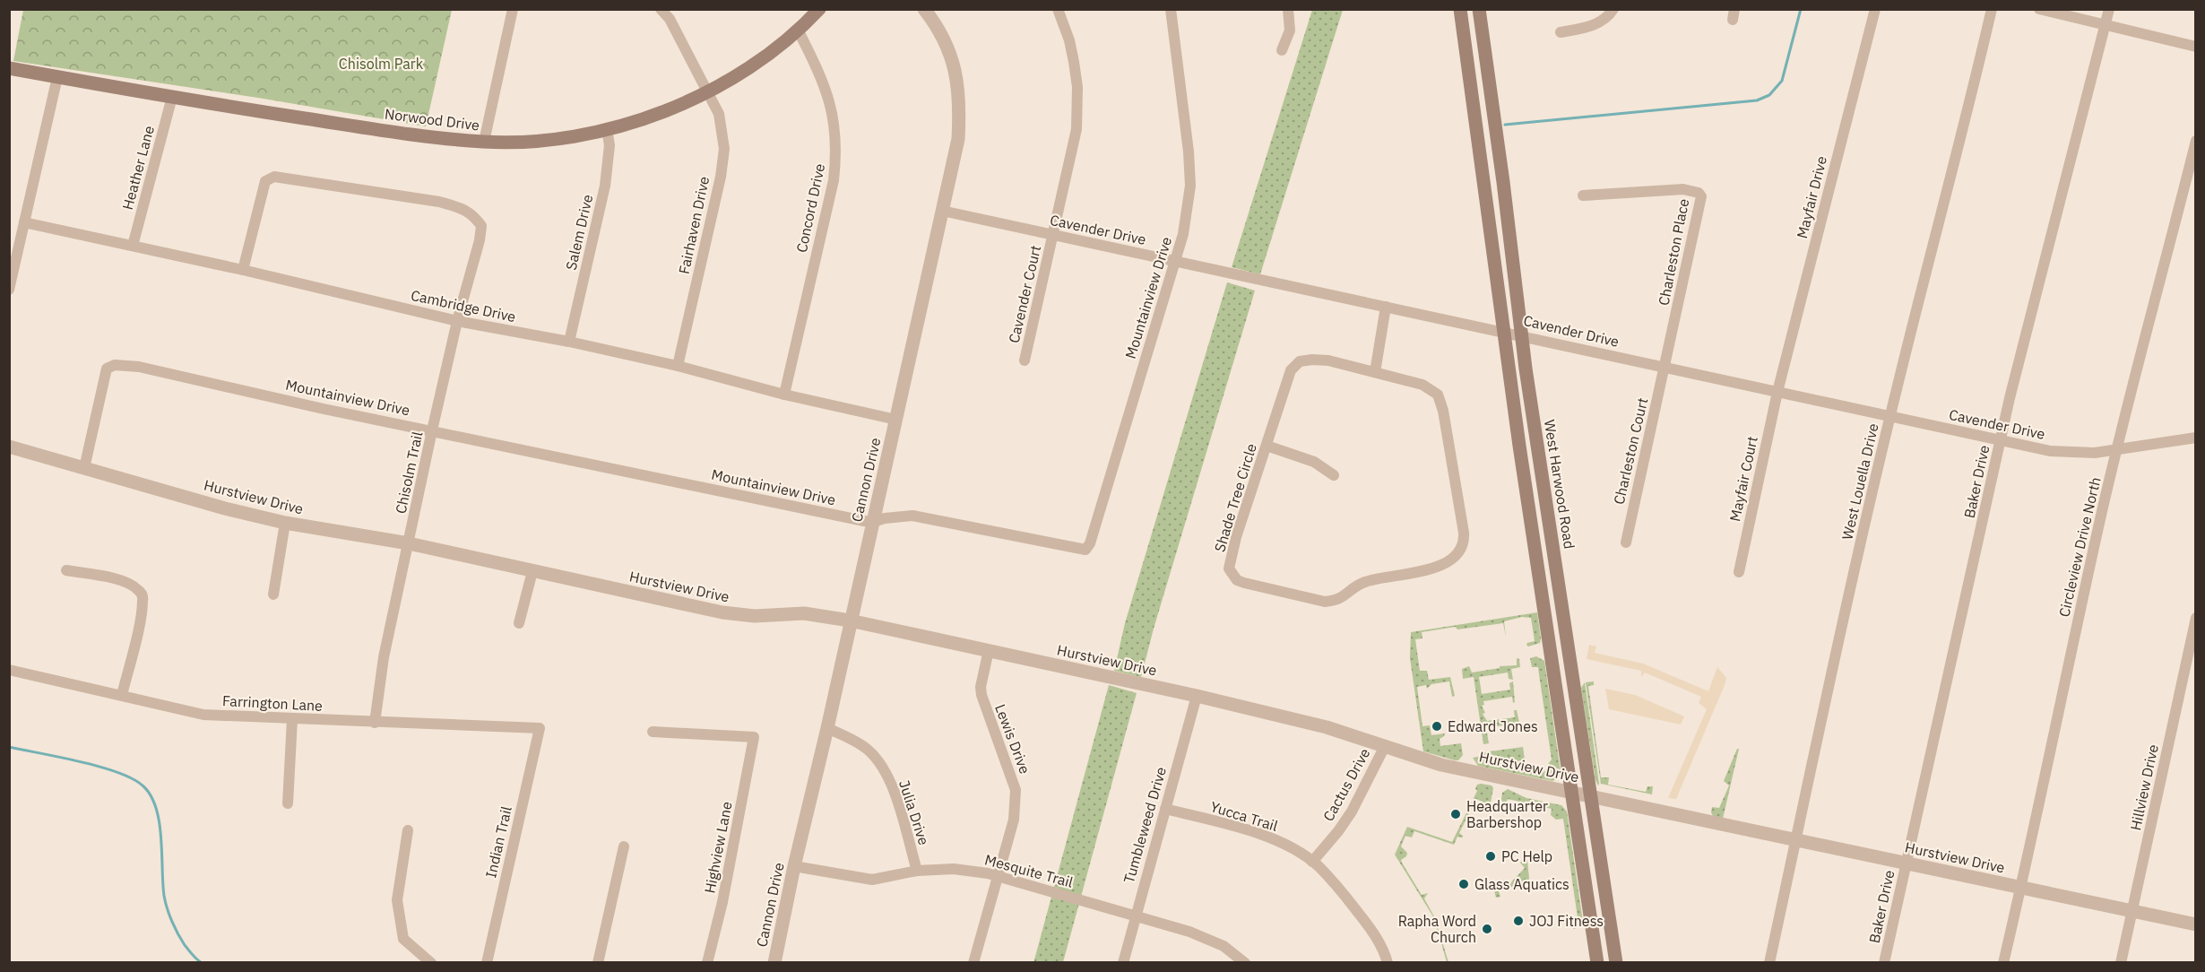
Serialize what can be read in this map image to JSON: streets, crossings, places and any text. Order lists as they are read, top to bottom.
{
  "streets": {
    "main road": ["Norwood Drive", "West Harwood Road"],
    "street": [
      "Heather Lane",
      "Mayfair Drive",
      "Concord Drive",
      "Fairhaven Drive",
      "Cavender Drive",
      "Salem Drive",
      "Charleston Place",
      "Cavender Court",
      "Mountainview Drive",
      "Cambridge Drive",
      "Charleston Court",
      "Chisolm Trail",
      "Mayfair Court",
      "Cannon Drive",
      "West Louella Drive",
      "Baker Drive",
      "Hurstview Drive",
      "Shade Tree Circle",
      "Circleview Drive North",
      "Farrington Lane",
      "Lewis Drive",
      "Cactus Drive",
      "Hillview Drive",
      "Julia Drive",
      "Yucca Trail",
      "Tumbleweed Drive",
      "Indian Trail",
      "Highview Lane",
      "Mesquite Trail"
    ]
  },
  "crossings": [
    ["Norwood Drive", "Heather Lane"],
    ["Norwood Drive", "Concord Drive"],
    ["Norwood Drive", "Fairhaven Drive"],
    ["Norwood Drive", "Salem Drive"],
    ["Heather Lane", "Cambridge Drive"],
    ["Mayfair Drive", "Cavender Drive"],
    ["Mayfair Drive", "Mayfair Court"],
    ["Concord Drive", "Cambridge Drive"],
    ["Fairhaven Drive", "Cambridge Drive"],
    ["Cavender Drive", "Charleston Place"],
    ["Cavender Drive", "Cavender Court"],
    ["Cavender Drive", "Mountainview Drive"],
    ["Cavender Drive", "Charleston Court"],
    ["Cavender Drive", "Mayfair Court"],
    ["Cavender Drive", "Cannon Drive"],
    ["Cavender Drive", "West Louella Drive"],
    ["Cavender Drive", "Baker Drive"],
    ["Cavender Drive", "West Harwood Road"],
    ["Cavender Drive", "Circleview Drive North"],
    ["Salem Drive", "Cambridge Drive"],
    ["Charleston Place", "Charleston Court"],
    ["Mountainview Drive", "Chisolm Trail"],
    ["Mountainview Drive", "Cannon Drive"],
    ["Mountainview Drive", "Hurstview Drive"],
    ["Cambridge Drive", "Chisolm Trail"],
    ["Cambridge Drive", "Cannon Drive"],
    ["Chisolm Trail", "Hurstview Drive"],
    ["Chisolm Trail", "Farrington Lane"],
    ["Cannon Drive", "Hurstview Drive"],
    ["Cannon Drive", "Julia Drive"],
    ["Cannon Drive", "Mesquite Trail"],
    ["West Louella Drive", "Hurstview Drive"],
    ["Baker Drive", "Hurstview Drive"],
    ["West Harwood Road", "Hurstview Drive"],
    ["Hurstview Drive", "Circleview Drive North"],
    ["Hurstview Drive", "Lewis Drive"],
    ["Hurstview Drive", "Cactus Drive"],
    ["Hurstview Drive", "Hillview Drive"],
    ["Hurstview Drive", "Tumbleweed Drive"],
    ["Farrington Lane", "Indian Trail"],
    ["Lewis Drive", "Mesquite Trail"],
    ["Cactus Drive", "Yucca Trail"],
    ["Julia Drive", "Mesquite Trail"],
    ["Yucca Trail", "Tumbleweed Drive"],
    ["Tumbleweed Drive", "Mesquite Trail"]
  ],
  "parks": ["Chisolm Park"],
  "places": [
    "Edward Jones",
    "Headquarter Barbershop",
    "PC Help",
    "Glass Aquatics",
    "JOJ Fitness",
    "Rapha Word Church"
  ]
}
